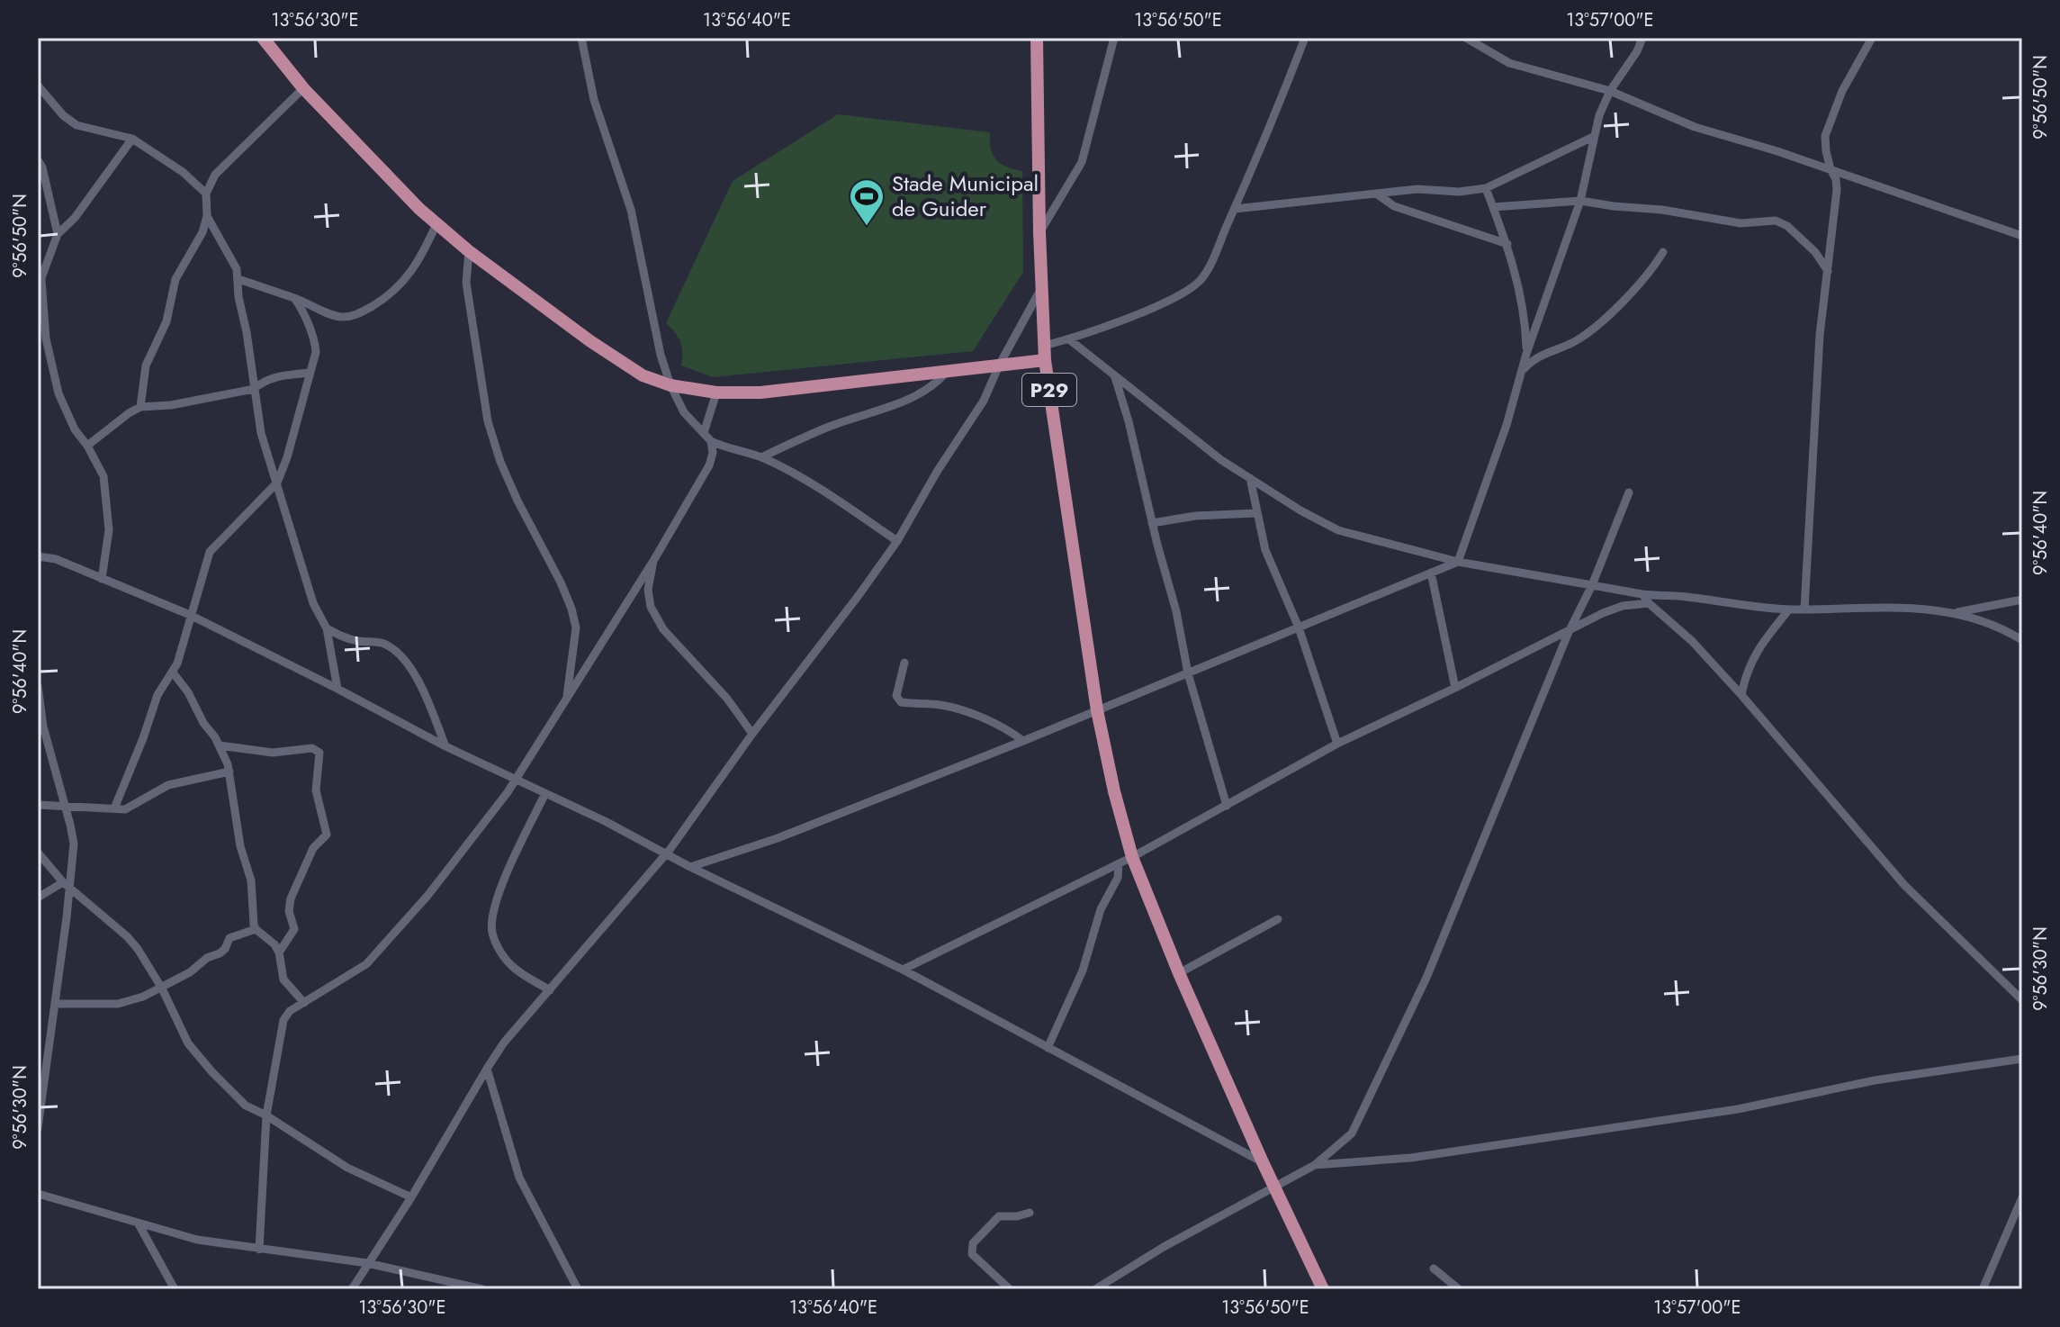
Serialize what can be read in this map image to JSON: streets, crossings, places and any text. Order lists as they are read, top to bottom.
{
  "streets": {
    "main road": ["P29"]
  },
  "places": {
    "sports": ["Stade Municipal de Guider"]
  },
  "coordinates": [
    "13°56'30\"E",
    "13°56'40\"E",
    "13°56'50\"E",
    "13°57'00\"E",
    "9°56'50\"N",
    "9°56'40\"N",
    "9°56'30\"N"
  ]
}
